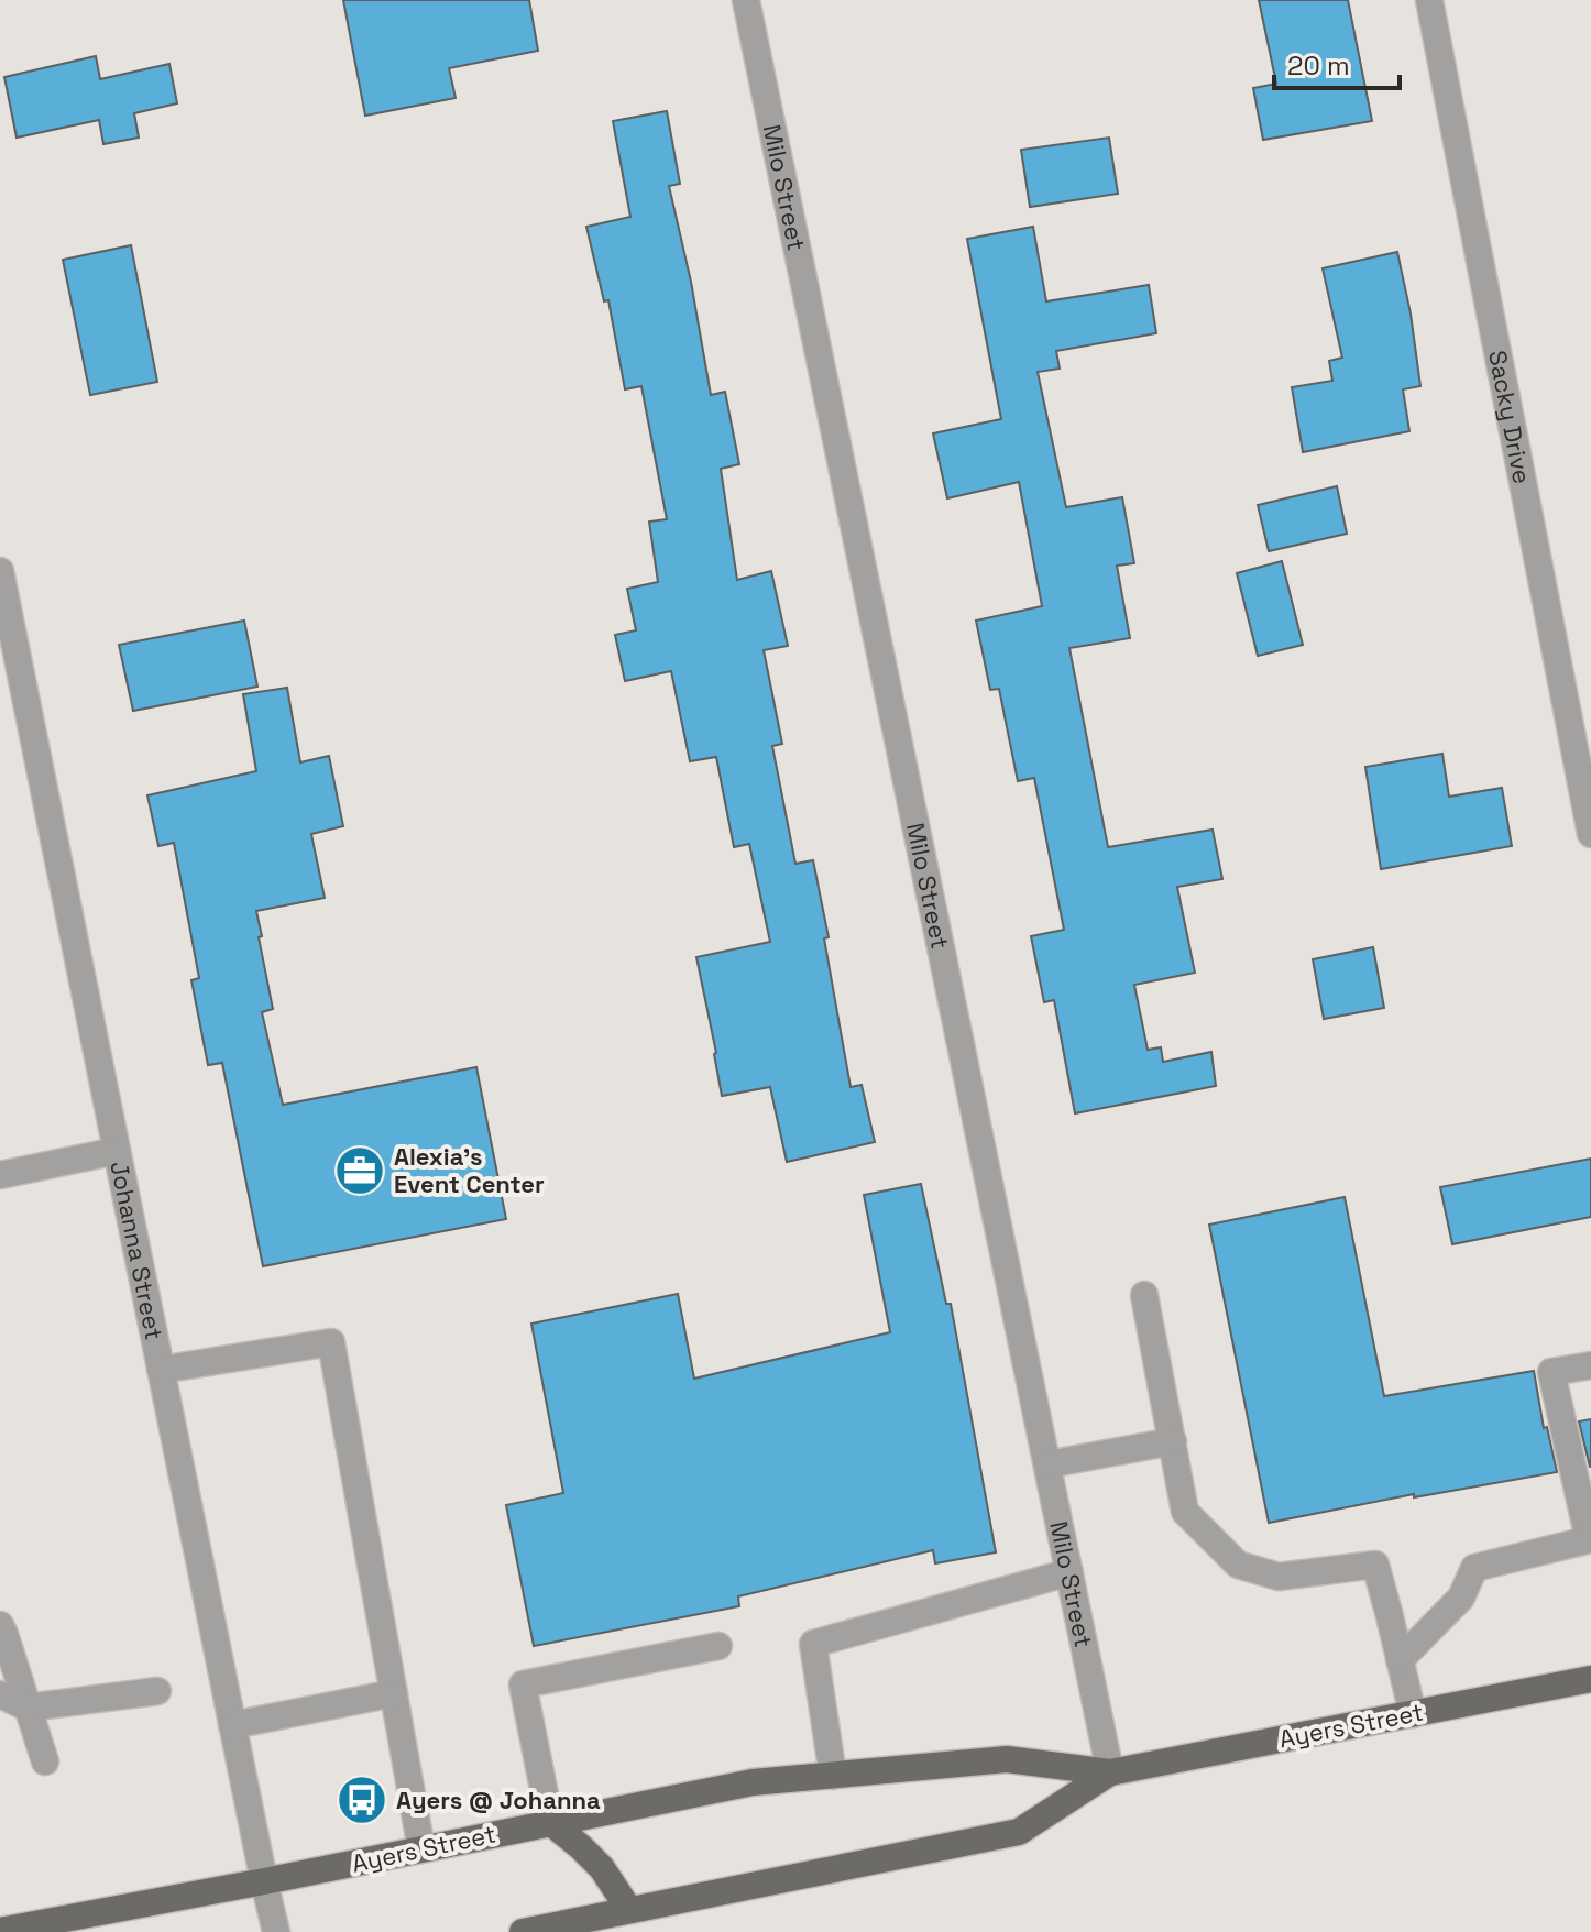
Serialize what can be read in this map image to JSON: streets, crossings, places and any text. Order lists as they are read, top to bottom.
{
  "streets": {
    "main road": ["Ayers Street"],
    "street": ["Milo Street", "Sacky Drive", "Johanna Street"]
  },
  "crossings": [
    ["Milo Street", "Ayers Street"],
    ["Johanna Street", "Ayers Street"]
  ],
  "places": {
    "office": ["Alexia’s Event Center"],
    "bus stop": ["Ayers @ Johanna"]
  },
  "scale_bar": "20 m"
}
